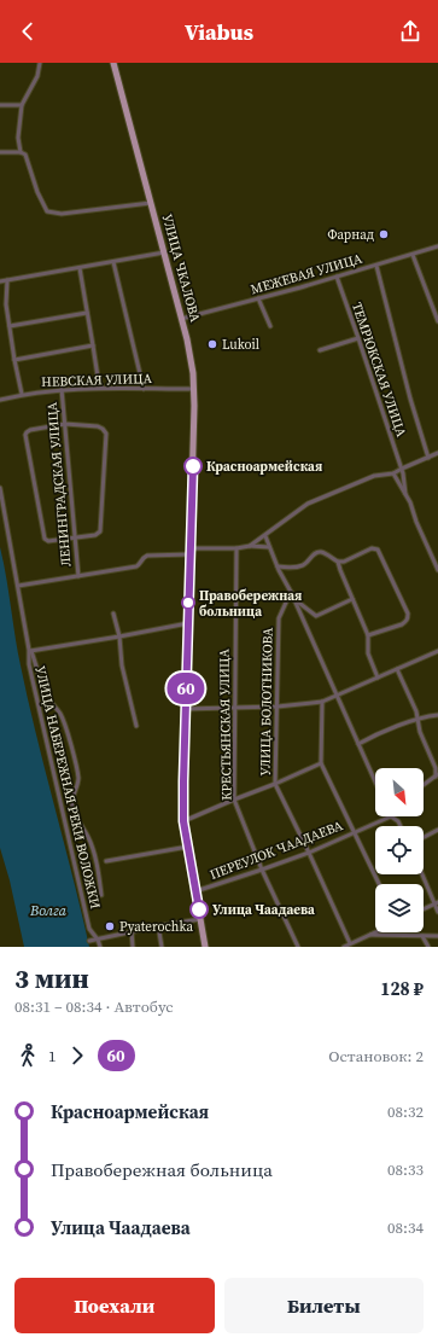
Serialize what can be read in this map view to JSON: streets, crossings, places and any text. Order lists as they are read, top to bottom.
{
  "streets": {
    "main road": ["УЛИЦА ЧКАЛОВА"],
    "street": [
      "МЕЖЕВАЯ УЛИЦА",
      "ТЕМРЮКСКАЯ УЛИЦА",
      "НЕВСКАЯ УЛИЦА",
      "ЛЕНИНГРАДСКАЯ УЛИЦА",
      "УЛИЦА БОЛОТНИКОВА",
      "КРЕСТЬЯНСКАЯ УЛИЦА",
      "УЛИЦА НАБЕРЕЖНАЯ РЕКИ ВОЛОЖКИ",
      "ПЕРЕУЛОК ЧААДАЕВА"
    ]
  },
  "crossings": [
    ["УЛИЦА ЧКАЛОВА", "МЕЖЕВАЯ УЛИЦА"],
    ["УЛИЦА ЧКАЛОВА", "НЕВСКАЯ УЛИЦА"],
    ["УЛИЦА ЧКАЛОВА", "ПЕРЕУЛОК ЧААДАЕВА"],
    ["МЕЖЕВАЯ УЛИЦА", "ТЕМРЮКСКАЯ УЛИЦА"],
    ["НЕВСКАЯ УЛИЦА", "ЛЕНИНГРАДСКАЯ УЛИЦА"],
    ["УЛИЦА БОЛОТНИКОВА", "ПЕРЕУЛОК ЧААДАЕВА"],
    ["КРЕСТЬЯНСКАЯ УЛИЦА", "ПЕРЕУЛОК ЧААДАЕВА"]
  ],
  "water": ["Волга"],
  "places": [
    "Фарнад",
    "Lukoil",
    "Красноармейская",
    "Правобережная больница",
    "Улица Чаадаева",
    "Pyaterochka"
  ],
  "lines": ["bus line 60"],
  "north": "bottom right",
  "page": {
    "header": "Viabus",
    "on_map": "60",
    "heading": ["3 мин", "08:31 – 08:34 · Автобус", "128 ₽"],
    "legs": ["1", "60", "Остановок: 2"],
    "list": [
      {
        "name": "Красноармейская",
        "value": "08:32"
      },
      {
        "name": "Правобережная больница",
        "value": "08:33"
      },
      {
        "name": "Улица Чаадаева",
        "value": "08:34"
      }
    ],
    "buttons": ["Поехали", "Билеты"]
  }
}
